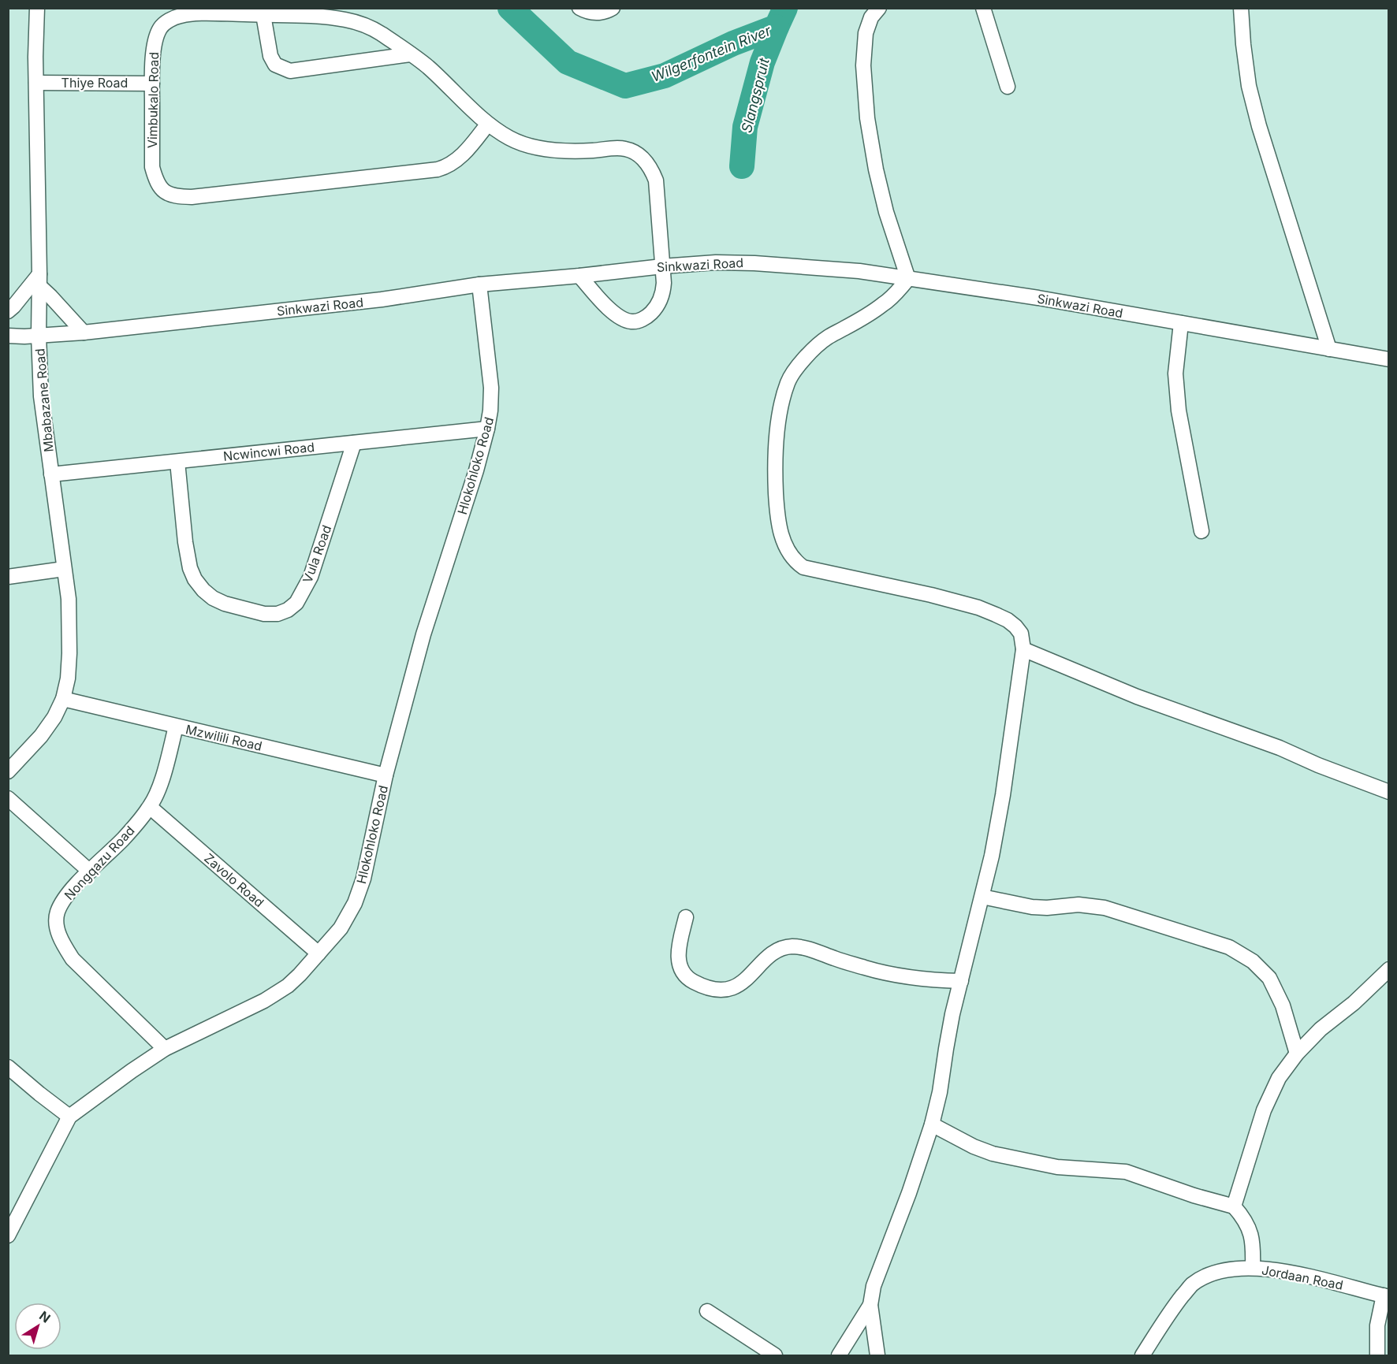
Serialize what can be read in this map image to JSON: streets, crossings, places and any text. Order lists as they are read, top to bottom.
{
  "streets": {
    "street": [
      "Thiye Road",
      "Vimbukalo Road",
      "Sinkwazi Road",
      "Mbabazane Road",
      "Ncwincwi Road",
      "Hlokohloko Road",
      "Vula Road",
      "Mzwilili Road",
      "Nongqazu Road",
      "Zavolo Road",
      "Jordaan Road"
    ]
  },
  "crossings": [
    ["Thiye Road", "Vimbukalo Road"],
    ["Thiye Road", "Mbabazane Road"],
    ["Vimbukalo Road", "Sinkwazi Road"],
    ["Sinkwazi Road", "Mbabazane Road"],
    ["Sinkwazi Road", "Hlokohloko Road"],
    ["Mbabazane Road", "Ncwincwi Road"],
    ["Mbabazane Road", "Mzwilili Road"],
    ["Ncwincwi Road", "Hlokohloko Road"],
    ["Ncwincwi Road", "Vula Road"],
    ["Hlokohloko Road", "Mzwilili Road"],
    ["Hlokohloko Road", "Nongqazu Road"],
    ["Hlokohloko Road", "Zavolo Road"],
    ["Mzwilili Road", "Nongqazu Road"],
    ["Nongqazu Road", "Zavolo Road"]
  ],
  "water": ["Wilgerfontein River", "Slangspruit"],
  "north": "top right"
}
